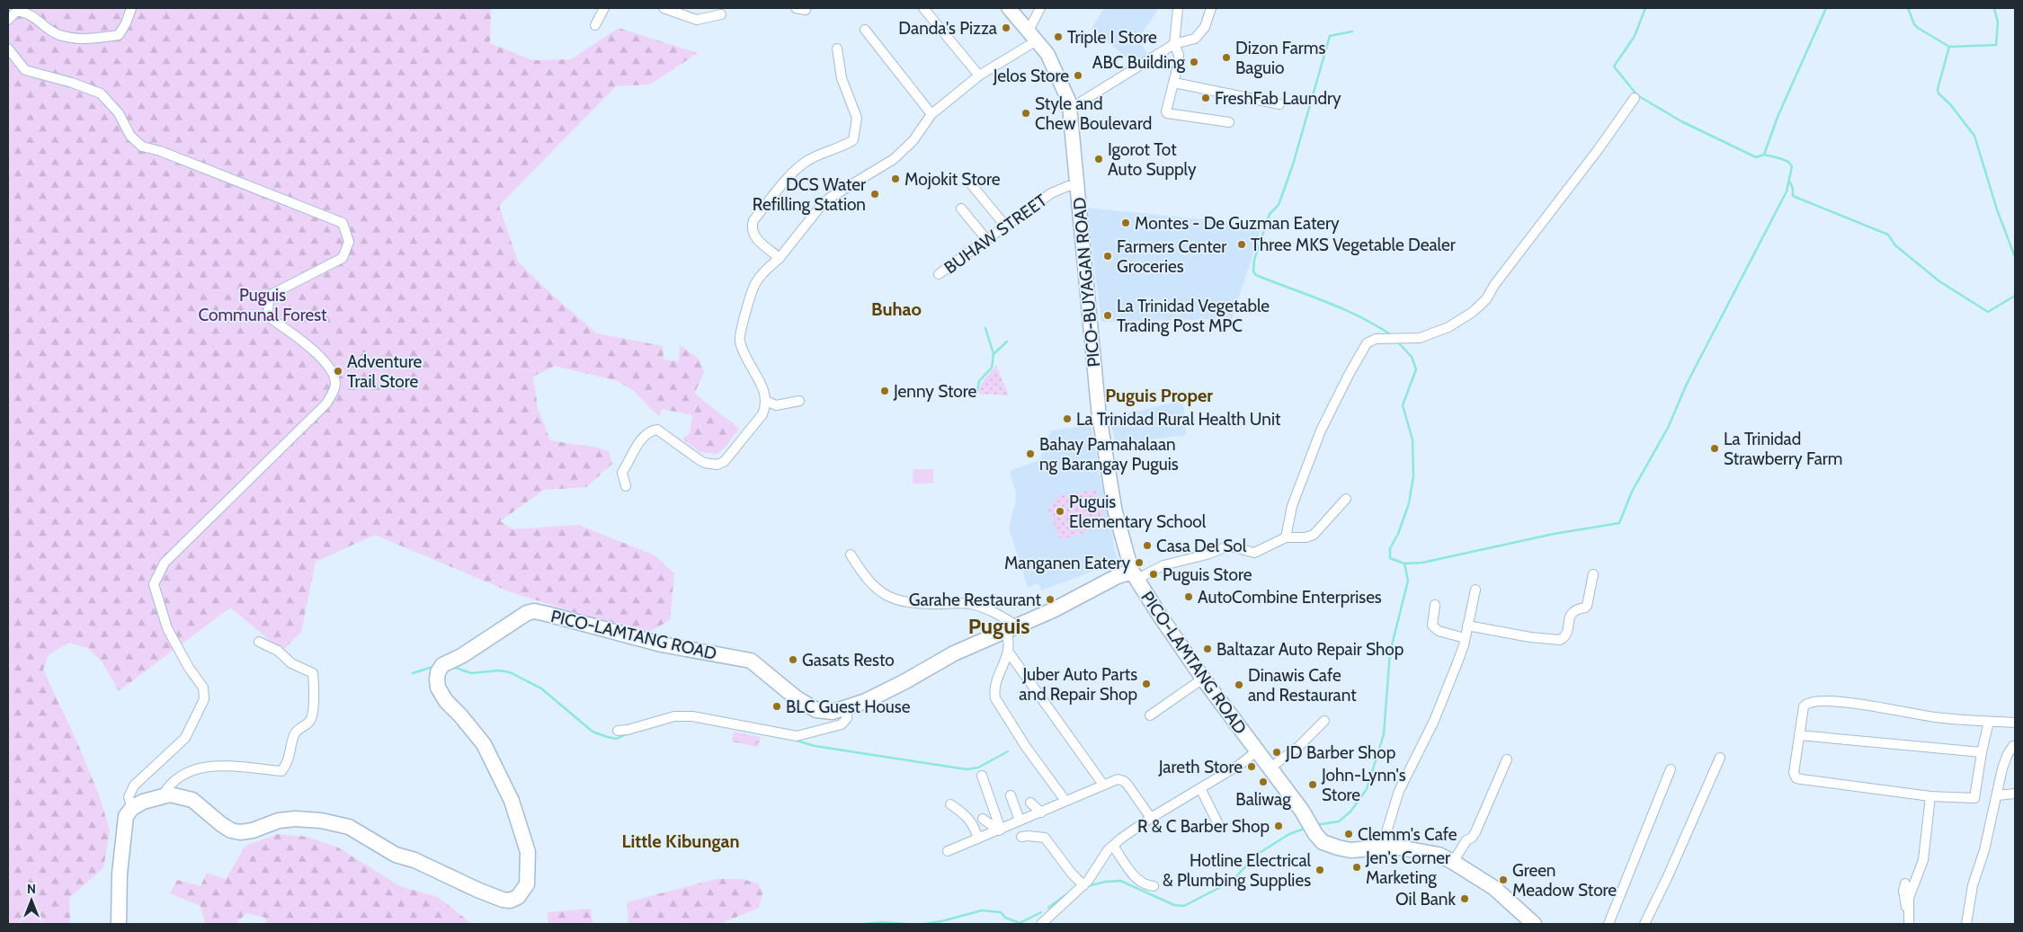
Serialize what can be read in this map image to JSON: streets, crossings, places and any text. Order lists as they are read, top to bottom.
{
  "streets": {
    "main road": ["PICO-BUYAGAN ROAD", "PICO-LAMTANG ROAD"],
    "street": ["BUHAW STREET"]
  },
  "crossings": [
    ["BUHAW STREET", "PICO-BUYAGAN ROAD"],
    ["PICO-BUYAGAN ROAD", "PICO-LAMTANG ROAD"]
  ],
  "districts": [
    "Buhao",
    "Puguis Proper",
    "Puguis",
    "Little Kibungan"
  ],
  "parks": ["Puguis Communal Forest"],
  "places": [
    "Danda's Pizza",
    "Triple I Store",
    "Dizon Farms Baguio",
    "ABC Building",
    "Jelos Store",
    "FreshFab Laundry",
    "Style and Chew Boulevard",
    "Igorot Tot Auto Supply",
    "Mojokit Store",
    "DCS Water Refilling Station",
    "Montes - De Guzman Eatery",
    "Three MKS Vegetable Dealer",
    "Farmers Center Groceries",
    "La Trinidad Vegetable Trading Post MPC",
    "Adventure Trail Store",
    "Jenny Store",
    "La Trinidad Rural Health Unit",
    "La Trinidad Strawberry Farm",
    "Bahay Pamahalaan ng Barangay Puguis",
    "Puguis Elementary School",
    "Casa Del Sol",
    "Manganen Eatery",
    "Puguis Store",
    "AutoCombine Enterprises",
    "Garahe Restaurant",
    "Baltazar Auto Repair Shop",
    "Gasats Resto",
    "Juber Auto Parts and Repair Shop",
    "Dinawis Cafe and Restaurant",
    "BLC Guest House",
    "JD Barber Shop",
    "Jareth Store",
    "Baliwag",
    "John-Lynn's Store",
    "R & C Barber Shop",
    "Clemm's Cafe",
    "Jen's Corner Marketing",
    "Hotline Electrical & Plumbing Supplies",
    "Green Meadow Store",
    "Oil Bank"
  ],
  "north": "top"
}
